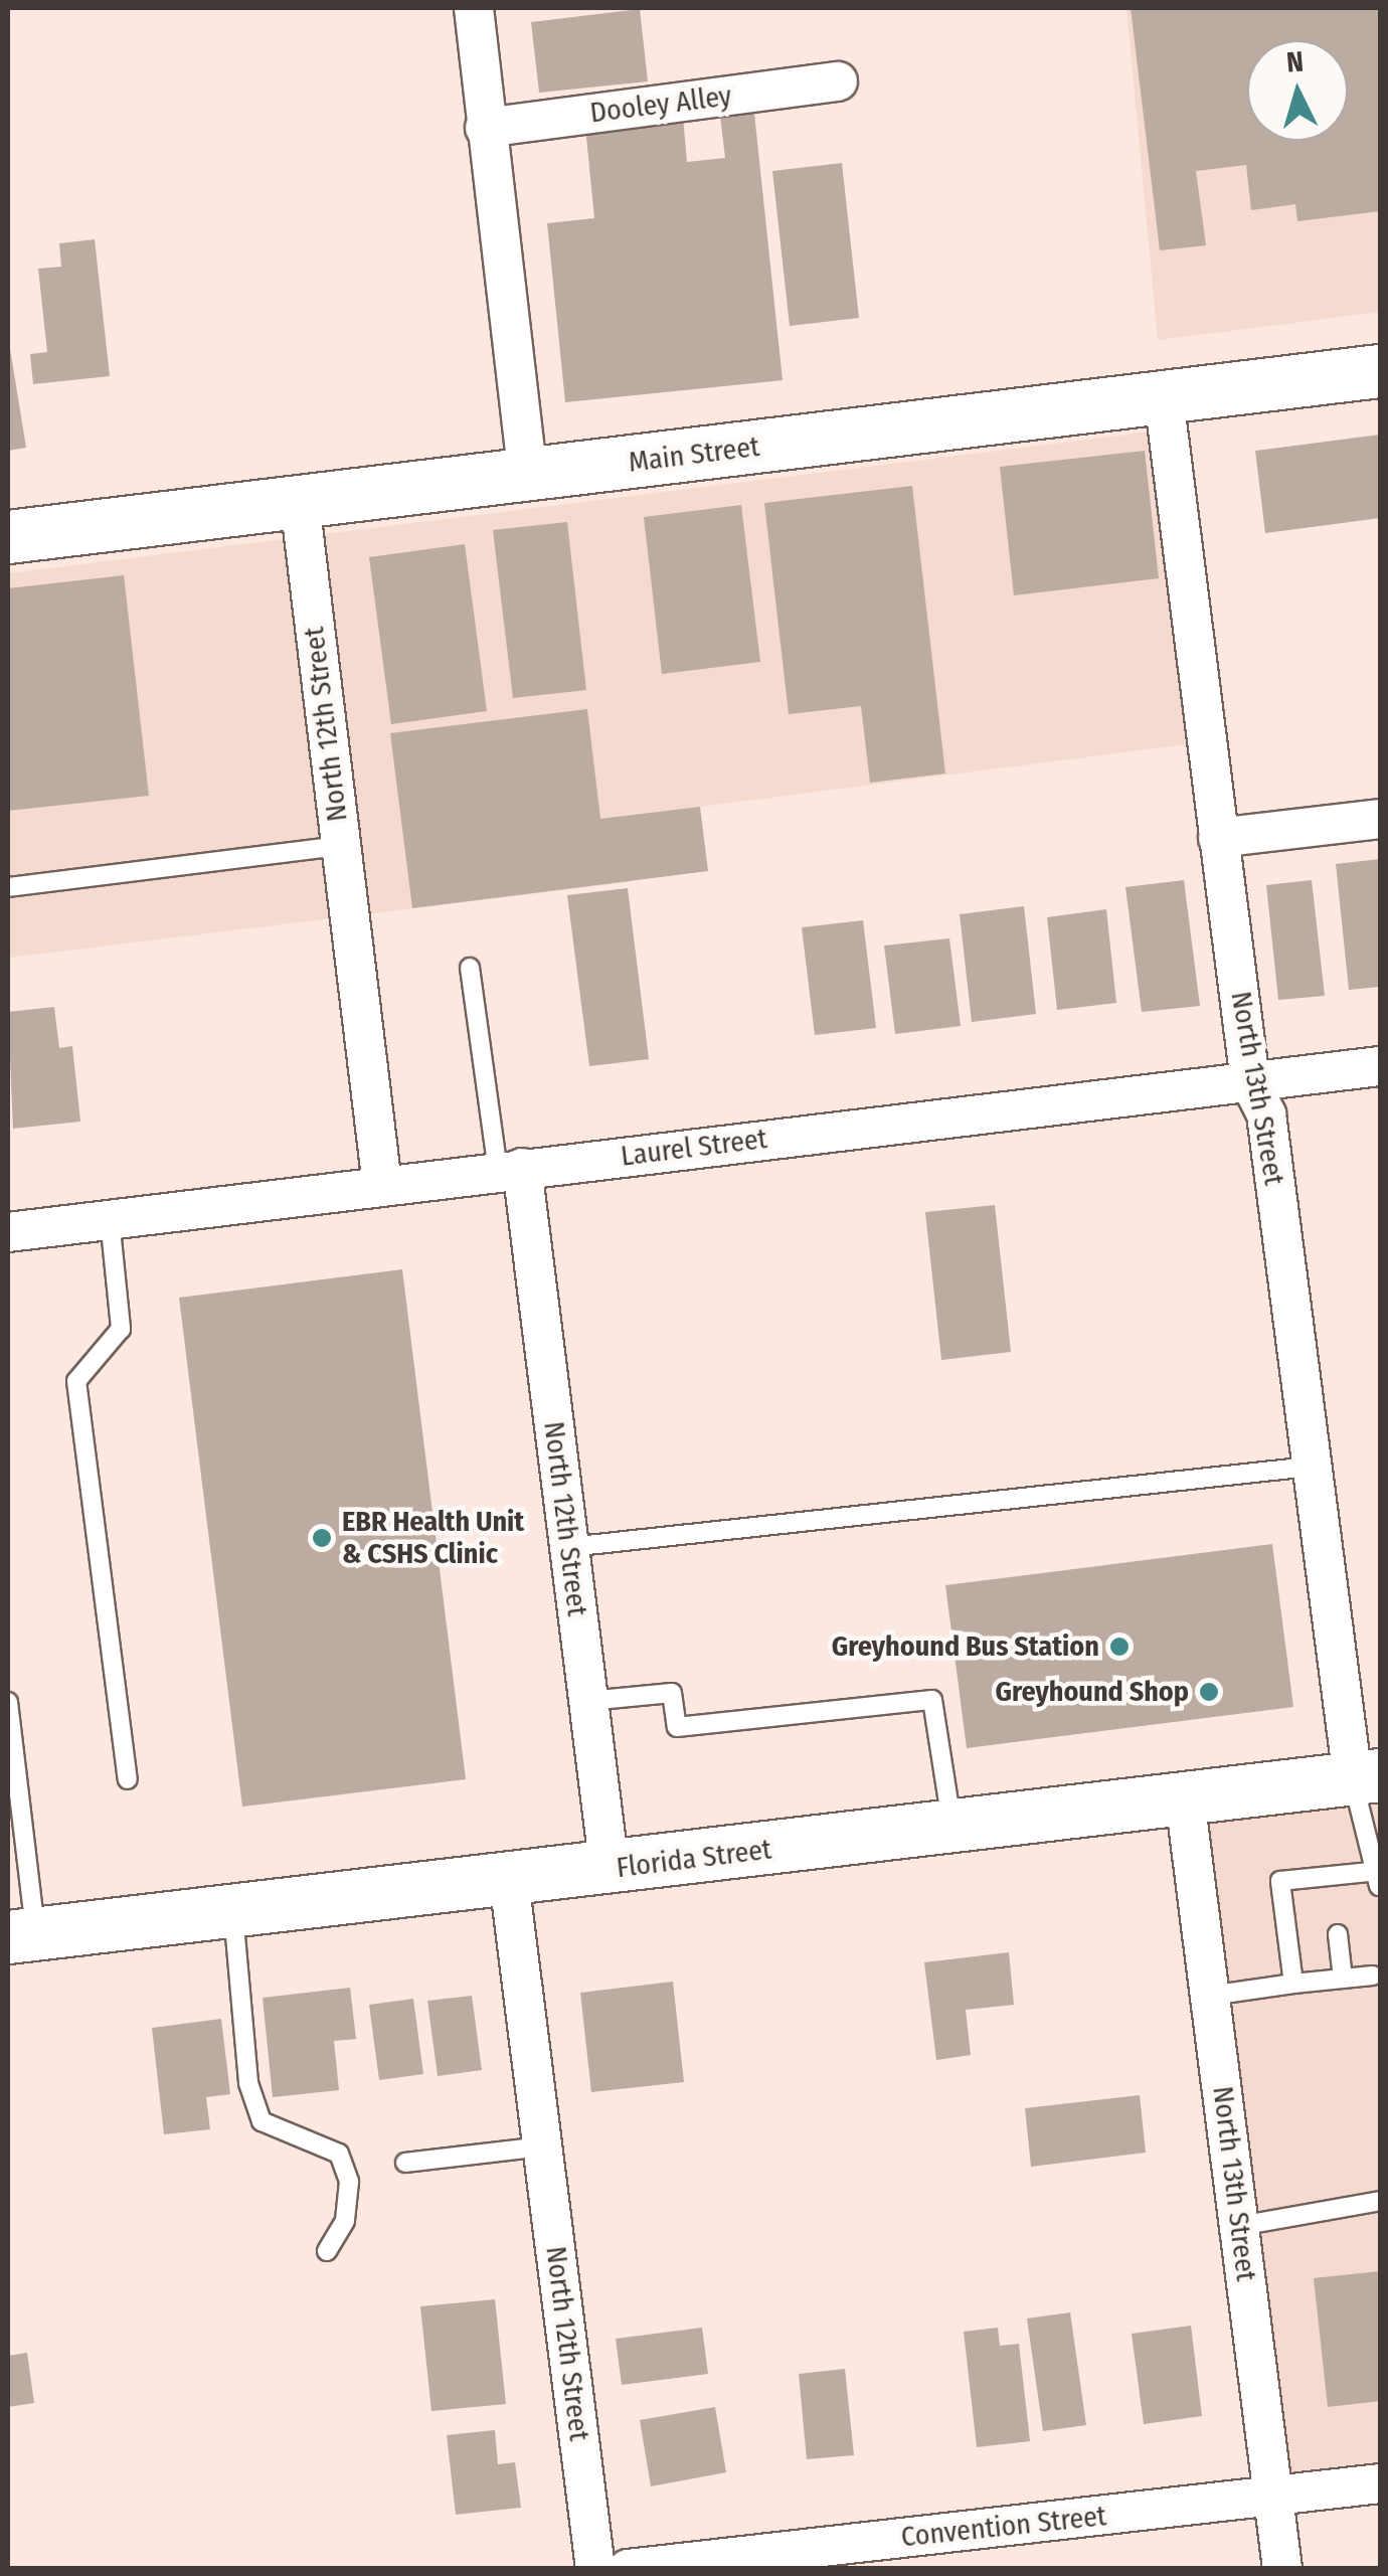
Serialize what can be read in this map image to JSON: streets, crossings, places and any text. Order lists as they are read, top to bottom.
{
  "streets": {
    "street": [
      "Dooley Alley",
      "Main Street",
      "North 12th Street",
      "North 13th Street",
      "Laurel Street",
      "Florida Street",
      "Convention Street"
    ]
  },
  "crossings": [
    ["Main Street", "North 12th Street"],
    ["Main Street", "North 13th Street"],
    ["North 12th Street", "Laurel Street"],
    ["North 12th Street", "Florida Street"],
    ["North 13th Street", "Laurel Street"],
    ["North 13th Street", "Florida Street"],
    ["North 13th Street", "Convention Street"]
  ],
  "places": ["EBR Health Unit & CSHS Clinic", "Greyhound Bus Station", "Greyhound Shop"],
  "north": "top"
}
